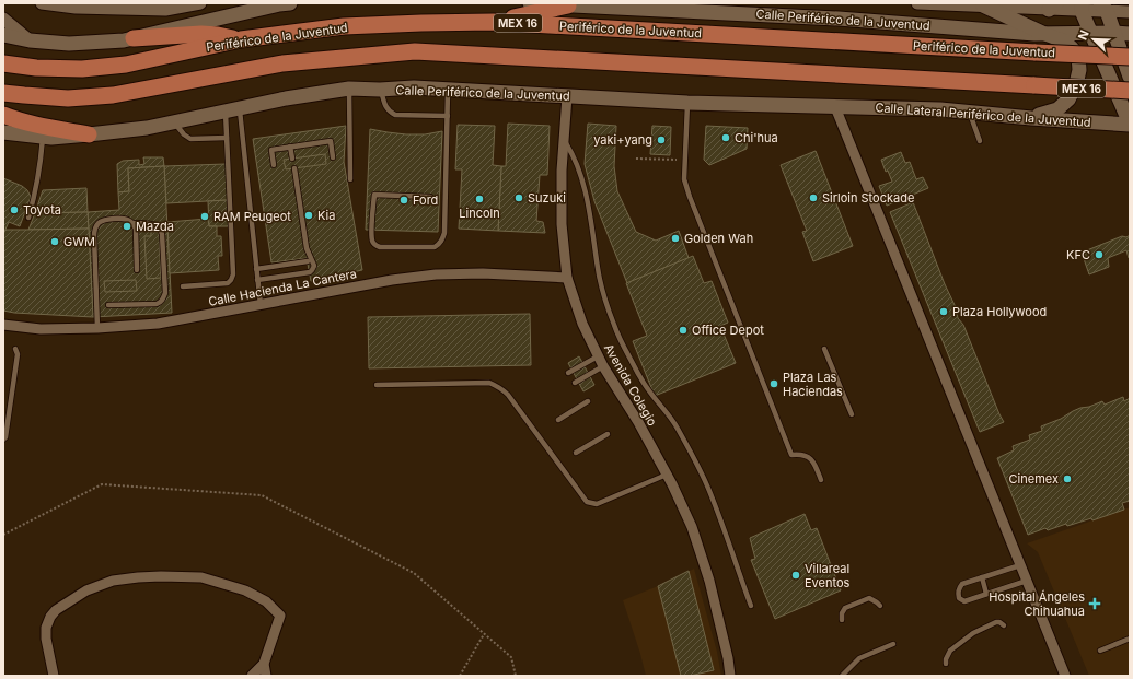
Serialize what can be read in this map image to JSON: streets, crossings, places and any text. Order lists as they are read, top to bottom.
{
  "streets": {
    "highway": ["MEX 16", "Periférico de la Juventud"],
    "main road": ["Calle Periférico de la Juventud", "Calle Lateral Periférico de la Juventud"],
    "street": ["Calle Hacienda La Cantera", "Avenida Colegio"]
  },
  "crossings": [
    ["Calle Periférico de la Juventud", "Calle Lateral Periférico de la Juventud"],
    ["Calle Periférico de la Juventud", "Avenida Colegio"],
    ["Calle Hacienda La Cantera", "Avenida Colegio"]
  ],
  "places": {
    "other": [
      "Chi'hua",
      "yaki+yang",
      "Suzuki",
      "Sirloin Stockade",
      "Lincoln",
      "Ford",
      "Toyota",
      "Kia",
      "RAM Peugeot",
      "Mazda",
      "Golden Wah",
      "GWM",
      "KFC",
      "Plaza Hollywood",
      "Office Depot",
      "Plaza Las Haciendas",
      "Cinemex",
      "Villareal Eventos"
    ],
    "health": ["Hospital Ángeles Chihuahua"]
  },
  "north": "top left"
}
